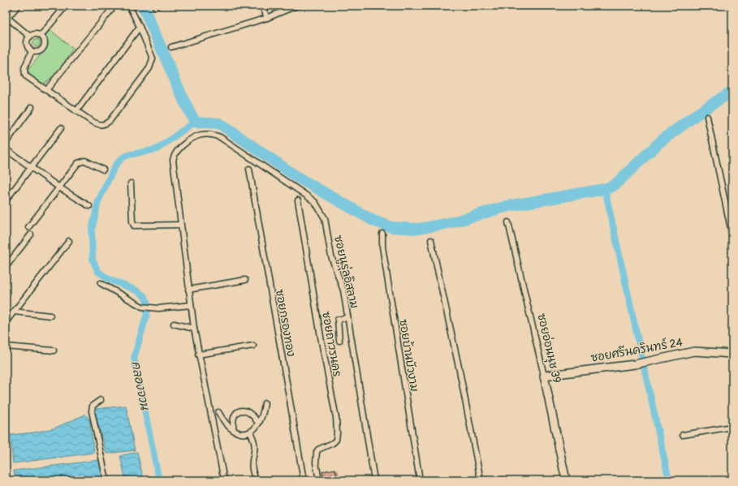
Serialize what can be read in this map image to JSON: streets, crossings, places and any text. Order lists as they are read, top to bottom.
{
  "streets": {
    "street": [
      "ซอยนูรุ่ลอิสลาม",
      "ซอยกรองทอง",
      "ซอยถาวรนคร",
      "ซอยอ่อนนุช 39",
      "ซอยศรีนครินทร์ 24",
      "ซอยบ้านบัวงาม"
    ]
  },
  "crossings": [
    ["ซอยอ่อนนุช 39", "ซอยศรีนครินทร์ 24"]
  ],
  "water": ["คลองจวน"]
}
